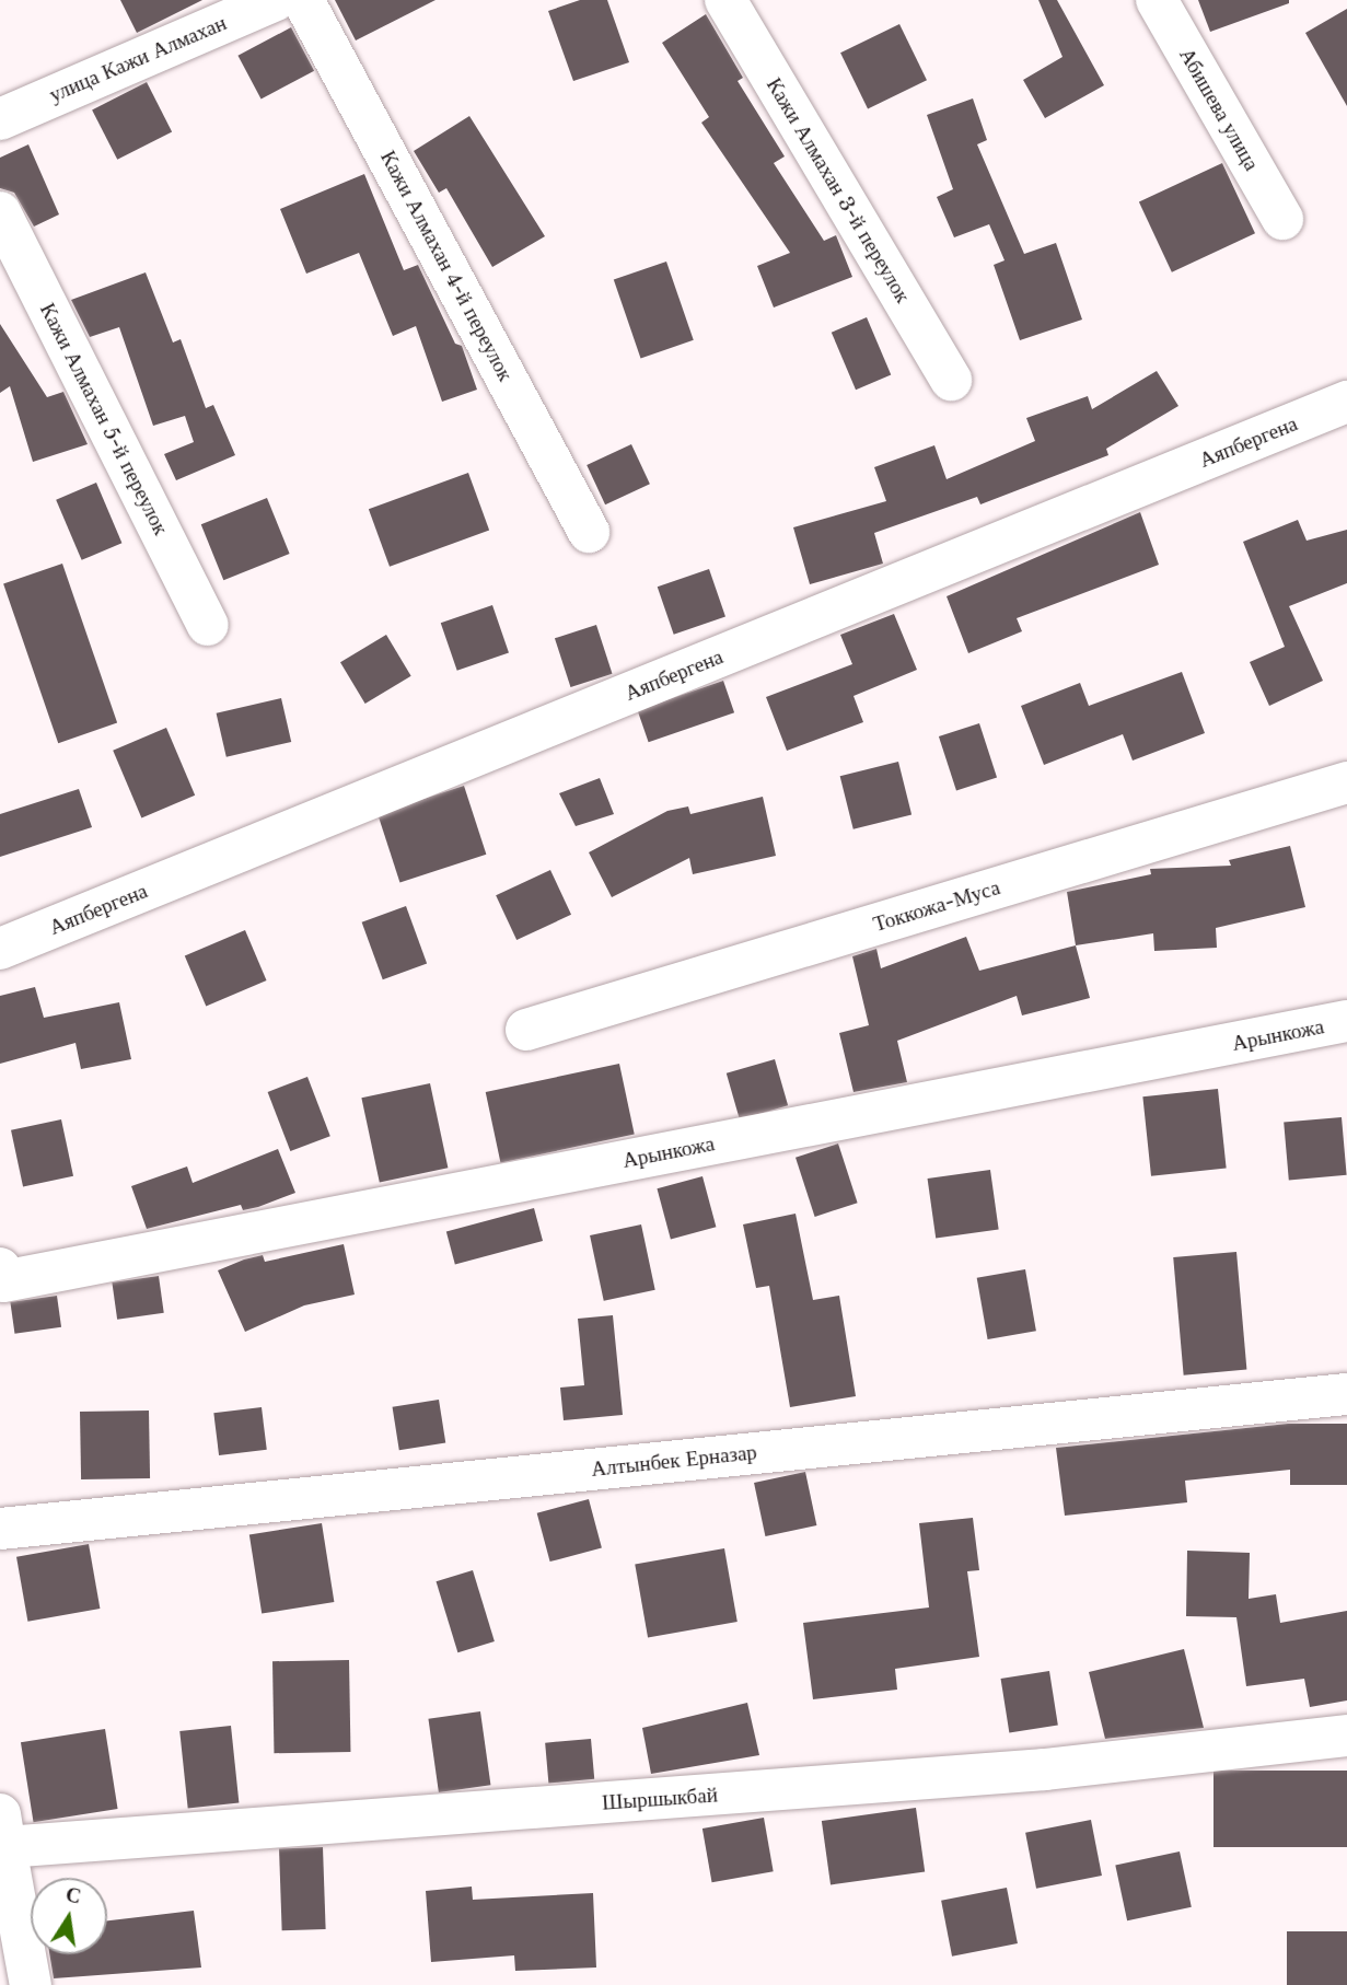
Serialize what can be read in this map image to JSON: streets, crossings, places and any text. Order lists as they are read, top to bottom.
{
  "streets": {
    "street": [
      "улица Кажи Алмахан",
      "Абишева улица",
      "Кажи Алмахан 3-й переулок",
      "Кажи Алмахан 4-й переулок",
      "Кажи Алмахан 5-й переулок",
      "Аяпбергена",
      "Токкожа-Муса",
      "Арынкожа",
      "Алтынбек Ерназар",
      "Шыршыкбай"
    ]
  },
  "north": "top"
}
